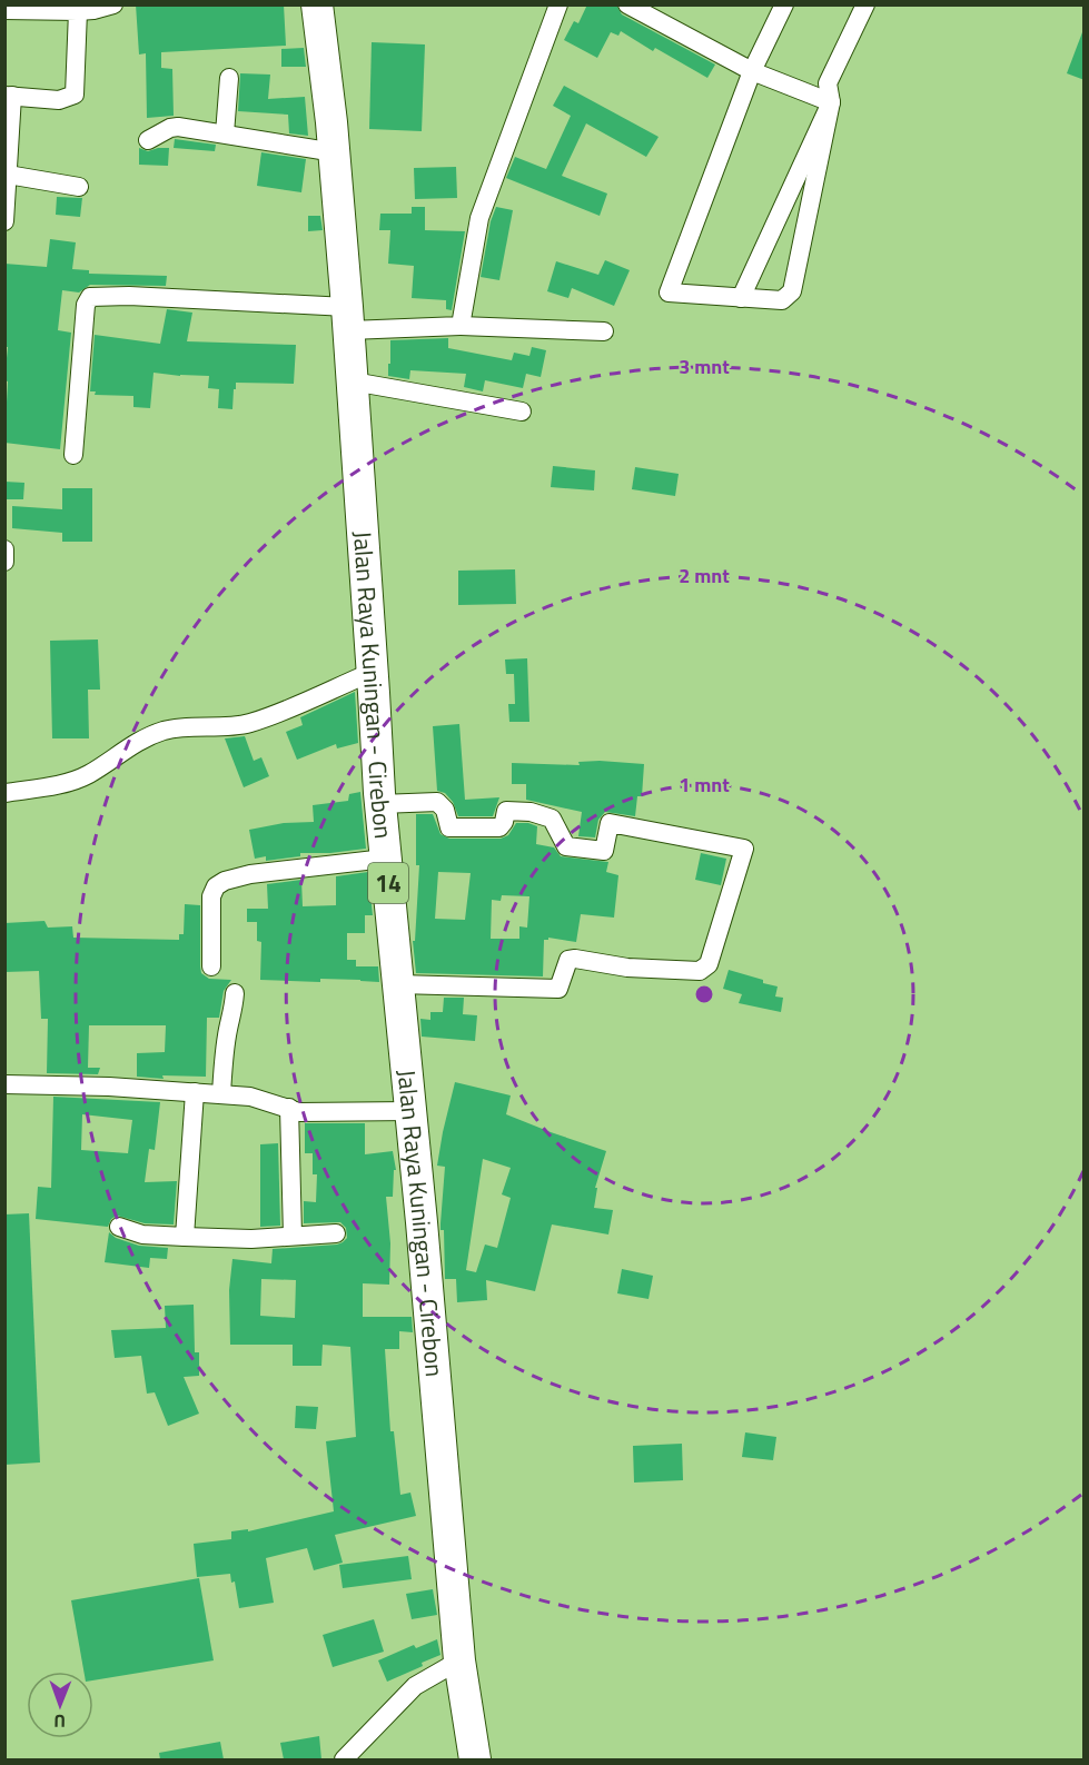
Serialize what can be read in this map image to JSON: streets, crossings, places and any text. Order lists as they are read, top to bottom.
{
  "streets": {
    "highway": ["Jalan Raya Kuningan - Cirebon", "14"]
  },
  "north": "bottom",
  "rings": ["3 mnt", "2 mnt", "1 mnt"]
}
